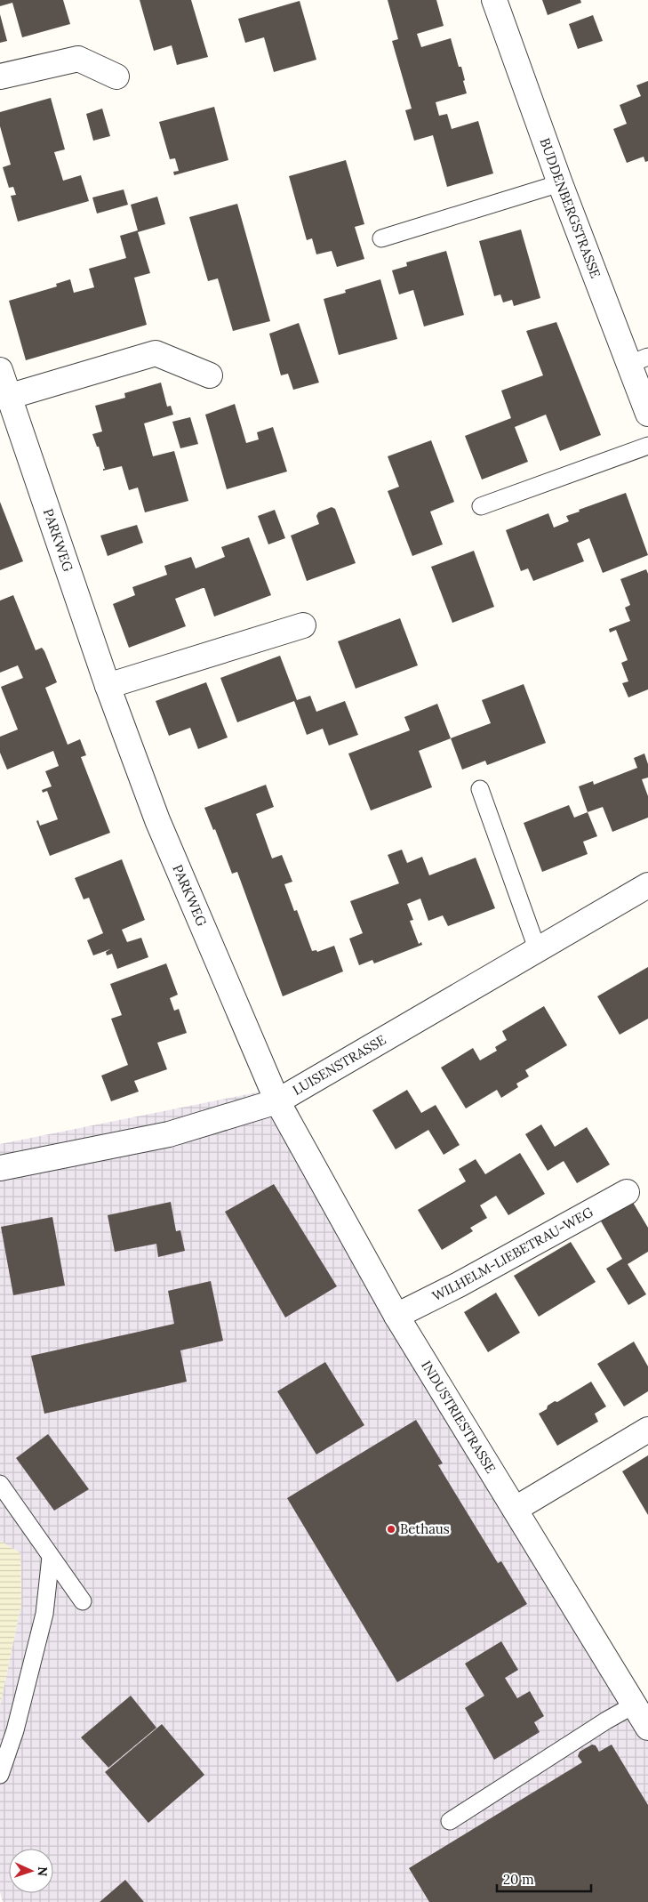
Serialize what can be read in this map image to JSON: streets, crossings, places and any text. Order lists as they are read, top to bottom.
{
  "streets": {
    "street": [
      "BUDDENBERGSTRASSE",
      "PARKWEG",
      "LUISENSTRASSE",
      "WILHELM-LIEBETRAU-WEG",
      "INDUSTRIESTRASSE"
    ]
  },
  "crossings": [
    ["PARKWEG", "LUISENSTRASSE"],
    ["PARKWEG", "INDUSTRIESTRASSE"],
    ["LUISENSTRASSE", "INDUSTRIESTRASSE"],
    ["WILHELM-LIEBETRAU-WEG", "INDUSTRIESTRASSE"]
  ],
  "places": ["Bethaus"],
  "scale_bar": "20 m",
  "north": "right"
}
